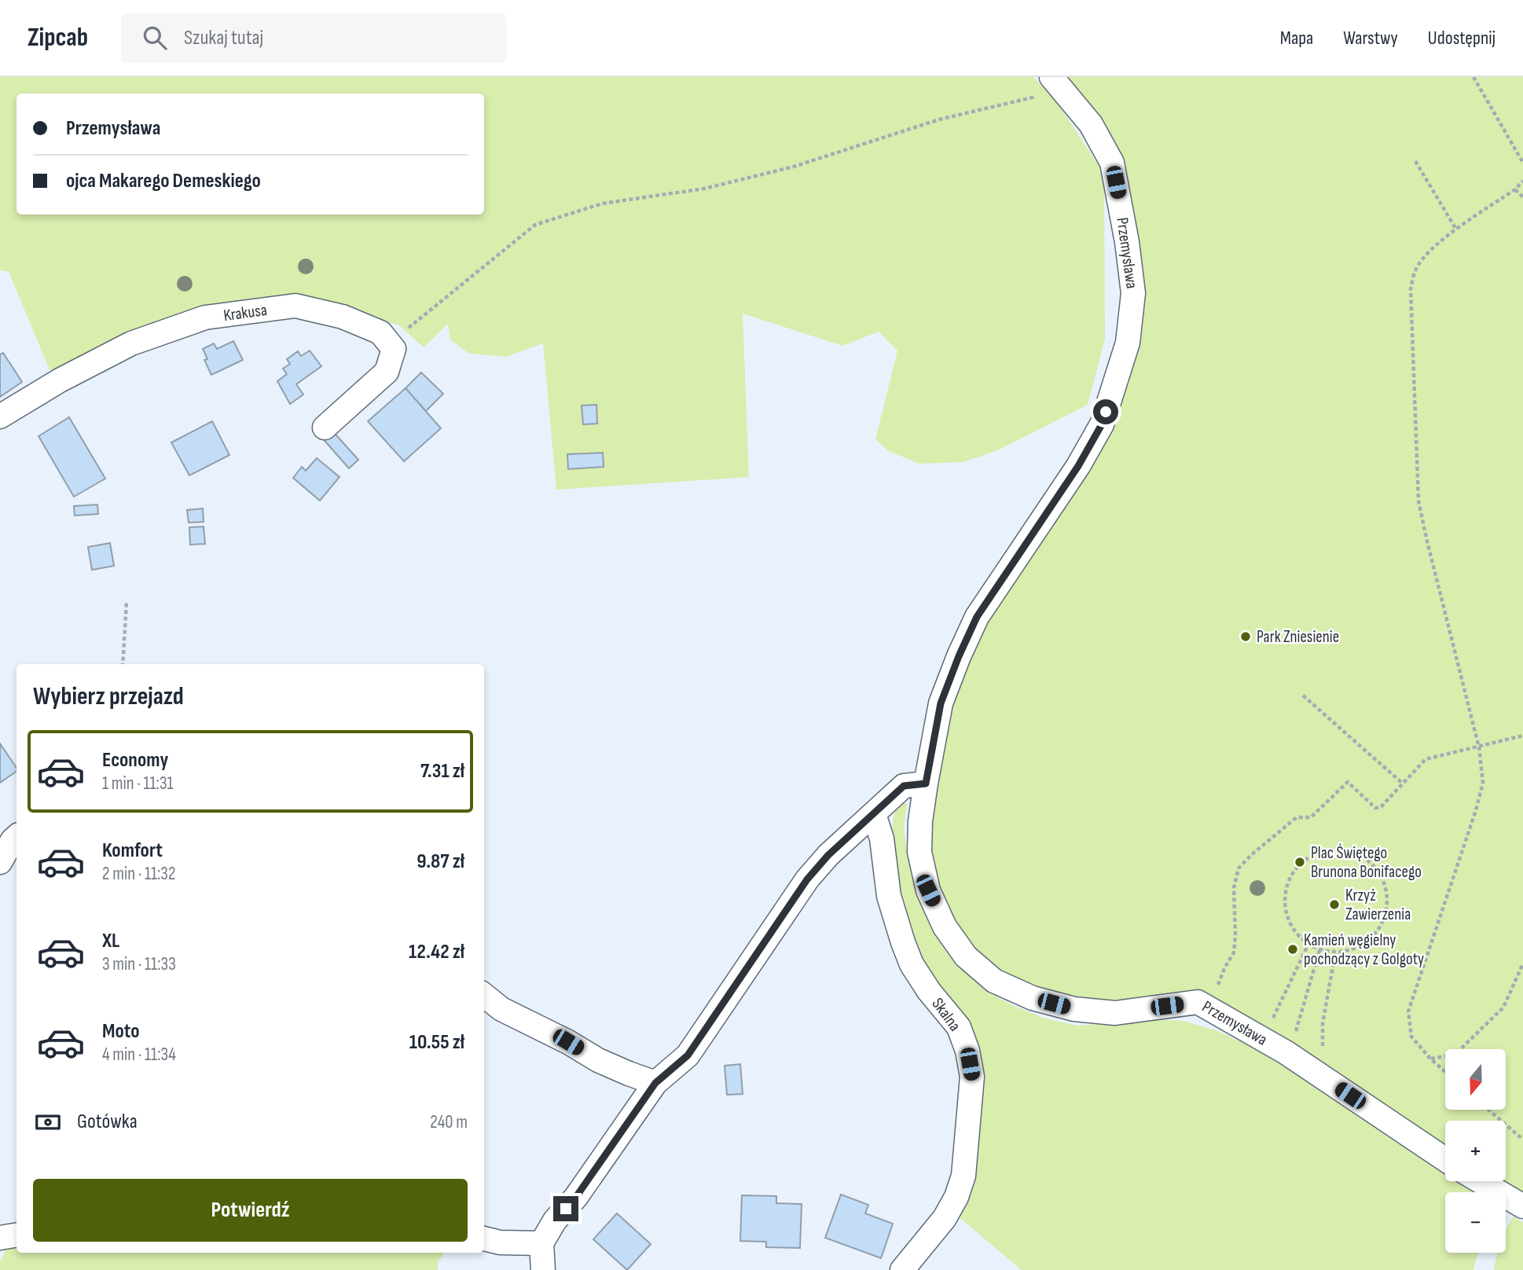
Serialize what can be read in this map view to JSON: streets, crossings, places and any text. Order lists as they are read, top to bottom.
{
  "streets": {
    "street": ["Przemysława", "Krakusa", "Skalna"]
  },
  "places": [
    "Park Zniesienie",
    "Plac Świętego Brunona Bonifacego",
    "Krzyż Zawierzenia",
    "Kamień węgielny pochodzący z Golgoty"
  ],
  "north": "bottom",
  "page": {
    "header": "Zipcab",
    "search": "Szukaj tutaj",
    "nav": ["Mapa", "Warstwy", "Udostępnij"],
    "banner": ["Przemysława", "ojca Makarego Demeskiego"],
    "heading": "Wybierz przejazd",
    "list": [
      {
        "name": "Economy",
        "note": "1 min · 11:31",
        "value": "7.31 zł"
      },
      {
        "name": "Komfort",
        "note": "2 min · 11:32",
        "value": "9.87 zł"
      },
      {
        "name": "XL",
        "note": "3 min · 11:33",
        "value": "12.42 zł"
      },
      {
        "name": "Moto",
        "note": "4 min · 11:34",
        "value": "10.55 zł"
      }
    ],
    "map_buttons": ["+", "−"],
    "pay": ["Gotówka", "240 m"],
    "buttons": "Potwierdź"
  }
}
